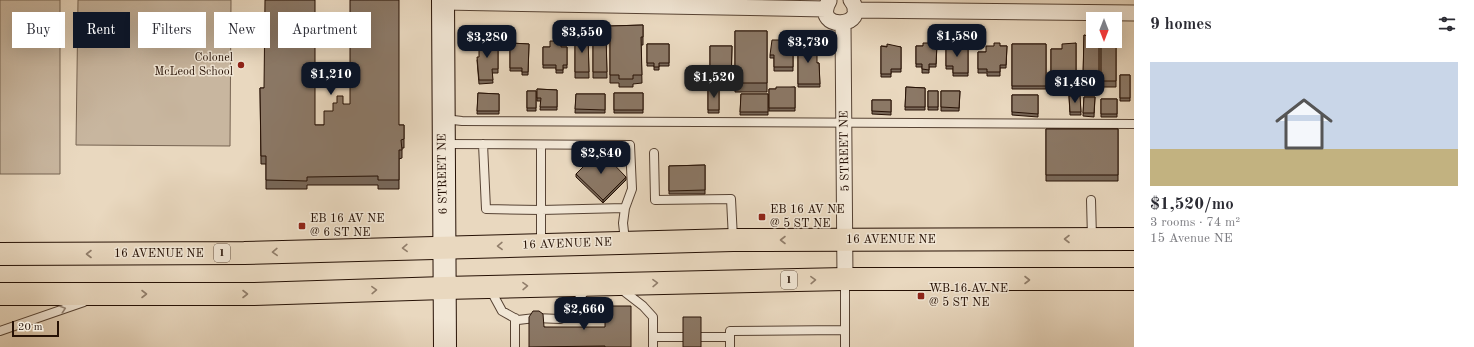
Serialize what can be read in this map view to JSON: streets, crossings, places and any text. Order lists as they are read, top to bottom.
{
  "streets": {
    "highway": ["16 AVENUE NE", "1"],
    "street": ["5 STREET NE", "6 STREET NE"]
  },
  "crossings": [
    ["5 STREET NE", "16 AVENUE NE"],
    ["5 STREET NE", "1"],
    ["6 STREET NE", "16 AVENUE NE"],
    ["6 STREET NE", "1"]
  ],
  "places": {
    "other": ["Colonel McLeod School"],
    "transit": ["EB 16 AV NE @ 5 ST NE", "EB 16 AV NE @ 6 ST NE", "WB 16 AV NE @ 5 ST NE"]
  },
  "scale_bar": "20 m",
  "north": "bottom",
  "page": {
    "heading": "9 homes",
    "chip": [
      "Buy",
      "Rent",
      "Filters",
      "New",
      "Apartment"
    ],
    "price": [
      "$3,550",
      "$1,580",
      "$3,280",
      "$3,730",
      "$1,210",
      "$1,520",
      "$1,480",
      "$2,840",
      "$2,660"
    ],
    "list": [
      {
        "name": "$1,520/mo",
        "note": "3 rooms · 74 m² · 15 Avenue NE"
      }
    ],
    "scale": "20 m"
  }
}
